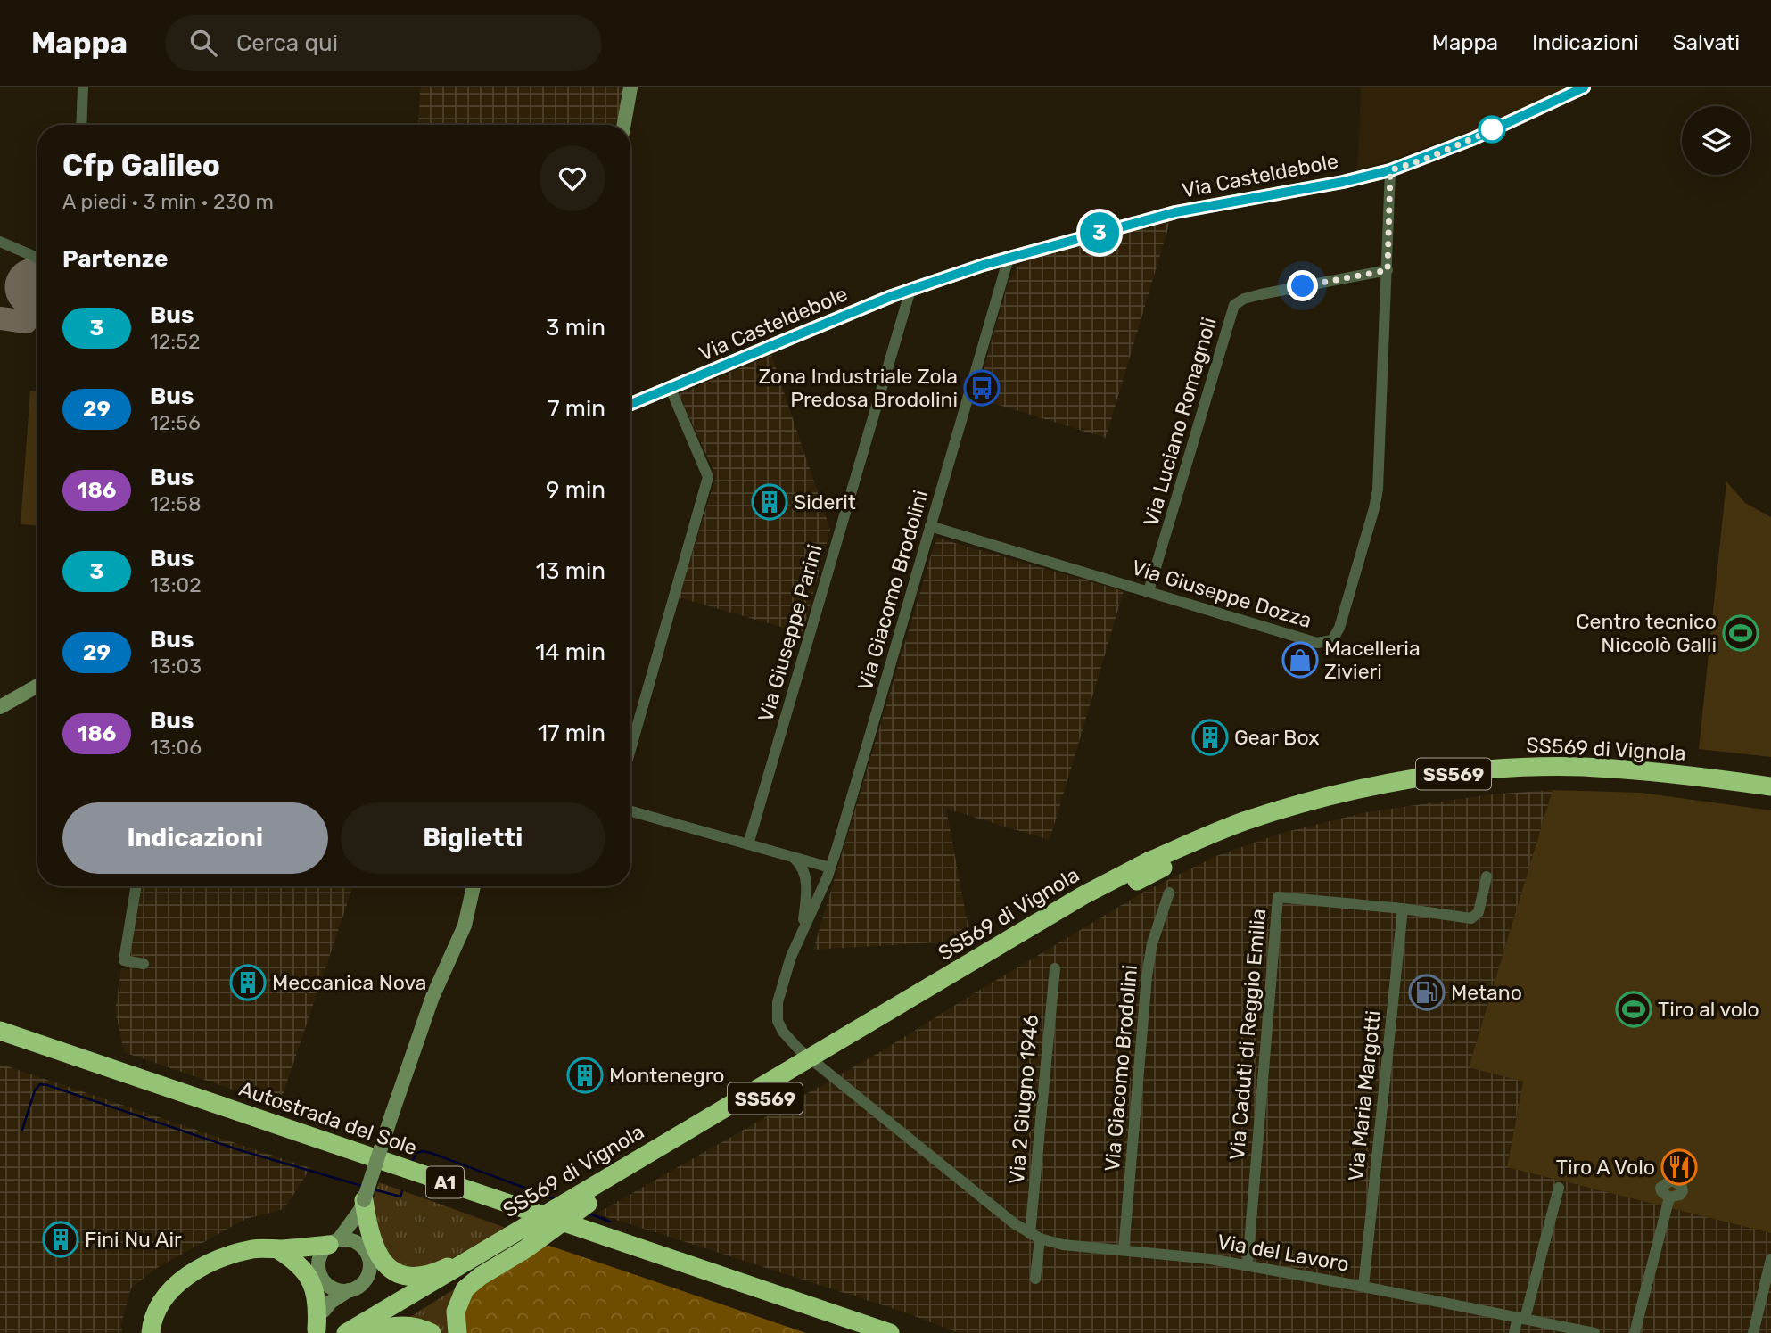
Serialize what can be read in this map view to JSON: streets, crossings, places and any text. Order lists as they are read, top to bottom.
{
  "streets": {
    "highway": [
      "SS569 di Vignola",
      "SS569",
      "Autostrada del Sole",
      "A1"
    ],
    "street": [
      "Via Casteldebole",
      "Via Luciano Romagnoli",
      "Via Giacomo Brodolini",
      "Via Giuseppe Dozza",
      "Via Giuseppe Parini",
      "Via Caduti di Reggio Emilia",
      "Via Maria Margotti",
      "Via 2 Giugno 1946",
      "Via del Lavoro"
    ]
  },
  "crossings": [
    ["Via Casteldebole", "Via Giacomo Brodolini"],
    ["Via Casteldebole", "Via Giuseppe Dozza"],
    ["Via Casteldebole", "Via Giuseppe Parini"],
    ["Via Luciano Romagnoli", "Via Giuseppe Dozza"],
    ["Via Giacomo Brodolini", "Via Giuseppe Dozza"],
    ["Via Giacomo Brodolini", "Via del Lavoro"],
    ["Via Caduti di Reggio Emilia", "Via Maria Margotti"],
    ["Via Caduti di Reggio Emilia", "Via del Lavoro"],
    ["Via Maria Margotti", "Via del Lavoro"],
    ["Via 2 Giugno 1946", "Via del Lavoro"]
  ],
  "places": {
    "bus stop": ["Zona Industriale Zola Predosa Brodolini"],
    "building": [
      "Siderit",
      "Gear Box",
      "Meccanica Nova",
      "Montenegro",
      "Fini Nu Air"
    ],
    "sports": ["Centro tecnico Niccolò Galli", "Tiro al volo"],
    "shop": ["Macelleria Zivieri"],
    "fuel station": ["Metano"],
    "restaurant": ["Tiro A Volo"]
  },
  "lines": ["bus line 3"],
  "page": {
    "header": "Mappa",
    "search": "Cerca qui",
    "nav": ["Mappa", "Indicazioni", "Salvati"],
    "on_map": "3",
    "heading": [
      ["Cfp Galileo", "A piedi · 3 min · 230 m"],
      "Partenze"
    ],
    "list": [
      {
        "mark": "3",
        "name": "Bus",
        "note": "12:52",
        "value": "3 min"
      },
      {
        "mark": "29",
        "name": "Bus",
        "note": "12:56",
        "value": "7 min"
      },
      {
        "mark": "186",
        "name": "Bus",
        "note": "12:58",
        "value": "9 min"
      },
      {
        "mark": "3",
        "name": "Bus",
        "note": "13:02",
        "value": "13 min"
      },
      {
        "mark": "29",
        "name": "Bus",
        "note": "13:03",
        "value": "14 min"
      },
      {
        "mark": "186",
        "name": "Bus",
        "note": "13:06",
        "value": "17 min"
      }
    ],
    "buttons": ["Indicazioni", "Biglietti"]
  }
}
